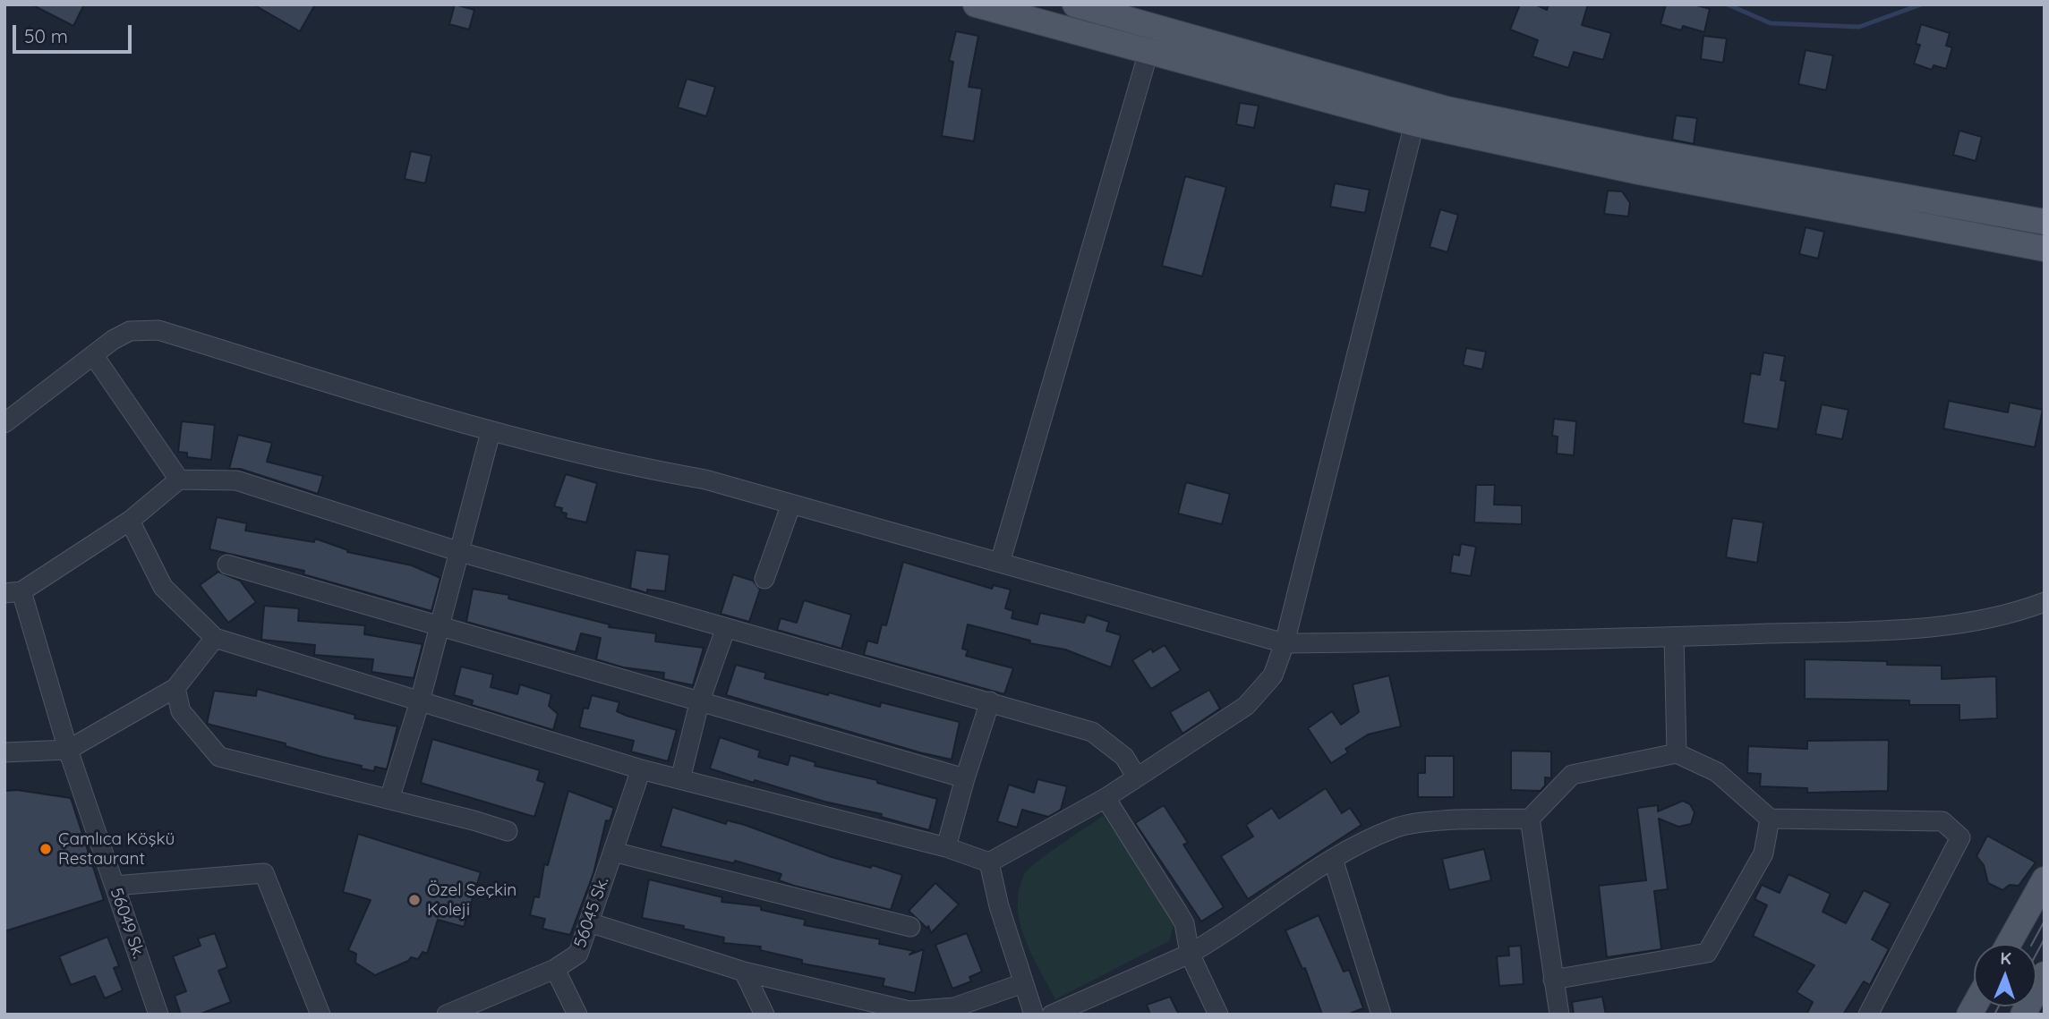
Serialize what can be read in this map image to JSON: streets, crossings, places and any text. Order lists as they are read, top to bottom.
{
  "streets": {
    "street": ["56045 Sk.", "56049 Sk."]
  },
  "places": ["Çamlıca Köşkü Restaurant", "Özel Seçkin Koleji"],
  "scale_bar": "50 m",
  "north": "top"
}
